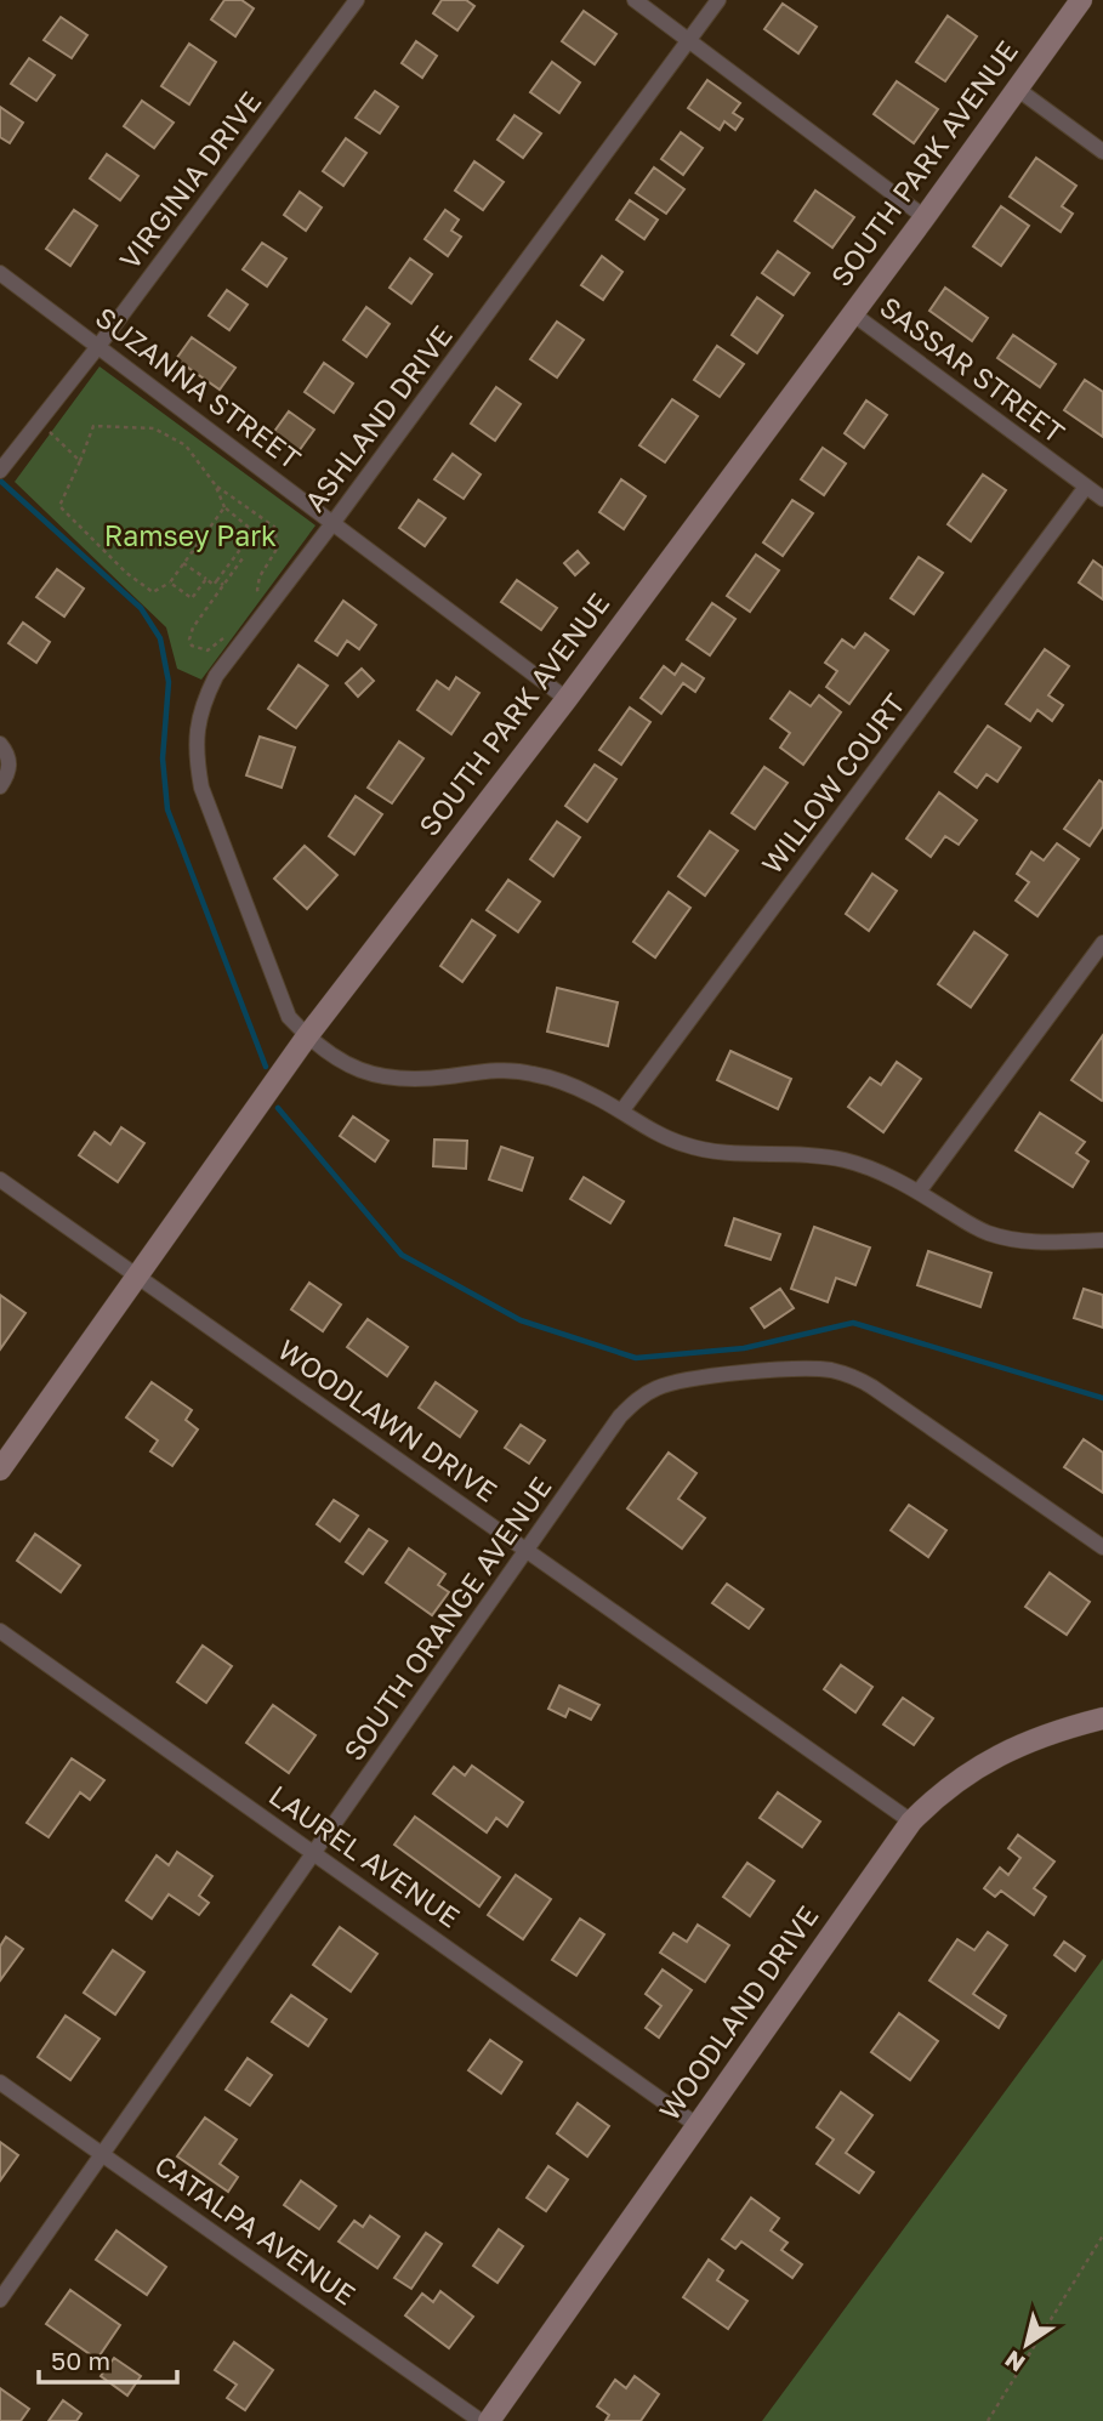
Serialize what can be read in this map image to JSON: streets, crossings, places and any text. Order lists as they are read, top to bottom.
{
  "streets": {
    "street": [
      "SOUTH PARK AVENUE",
      "VIRGINIA DRIVE",
      "SASSAR STREET",
      "SUZANNA STREET",
      "ASHLAND DRIVE",
      "WILLOW COURT",
      "WOODLAWN DRIVE",
      "SOUTH ORANGE AVENUE",
      "LAUREL AVENUE",
      "WOODLAND DRIVE",
      "CATALPA AVENUE"
    ]
  },
  "crossings": [
    ["SOUTH PARK AVENUE", "SASSAR STREET"],
    ["SOUTH PARK AVENUE", "SUZANNA STREET"],
    ["SOUTH PARK AVENUE", "ASHLAND DRIVE"],
    ["SOUTH PARK AVENUE", "WOODLAWN DRIVE"],
    ["VIRGINIA DRIVE", "SUZANNA STREET"],
    ["SASSAR STREET", "WILLOW COURT"],
    ["SUZANNA STREET", "ASHLAND DRIVE"],
    ["WOODLAWN DRIVE", "SOUTH ORANGE AVENUE"],
    ["WOODLAWN DRIVE", "WOODLAND DRIVE"],
    ["SOUTH ORANGE AVENUE", "LAUREL AVENUE"],
    ["SOUTH ORANGE AVENUE", "CATALPA AVENUE"],
    ["LAUREL AVENUE", "WOODLAND DRIVE"]
  ],
  "parks": ["Ramsey Park"],
  "scale_bar": "50 m",
  "north": "bottom left"
}
